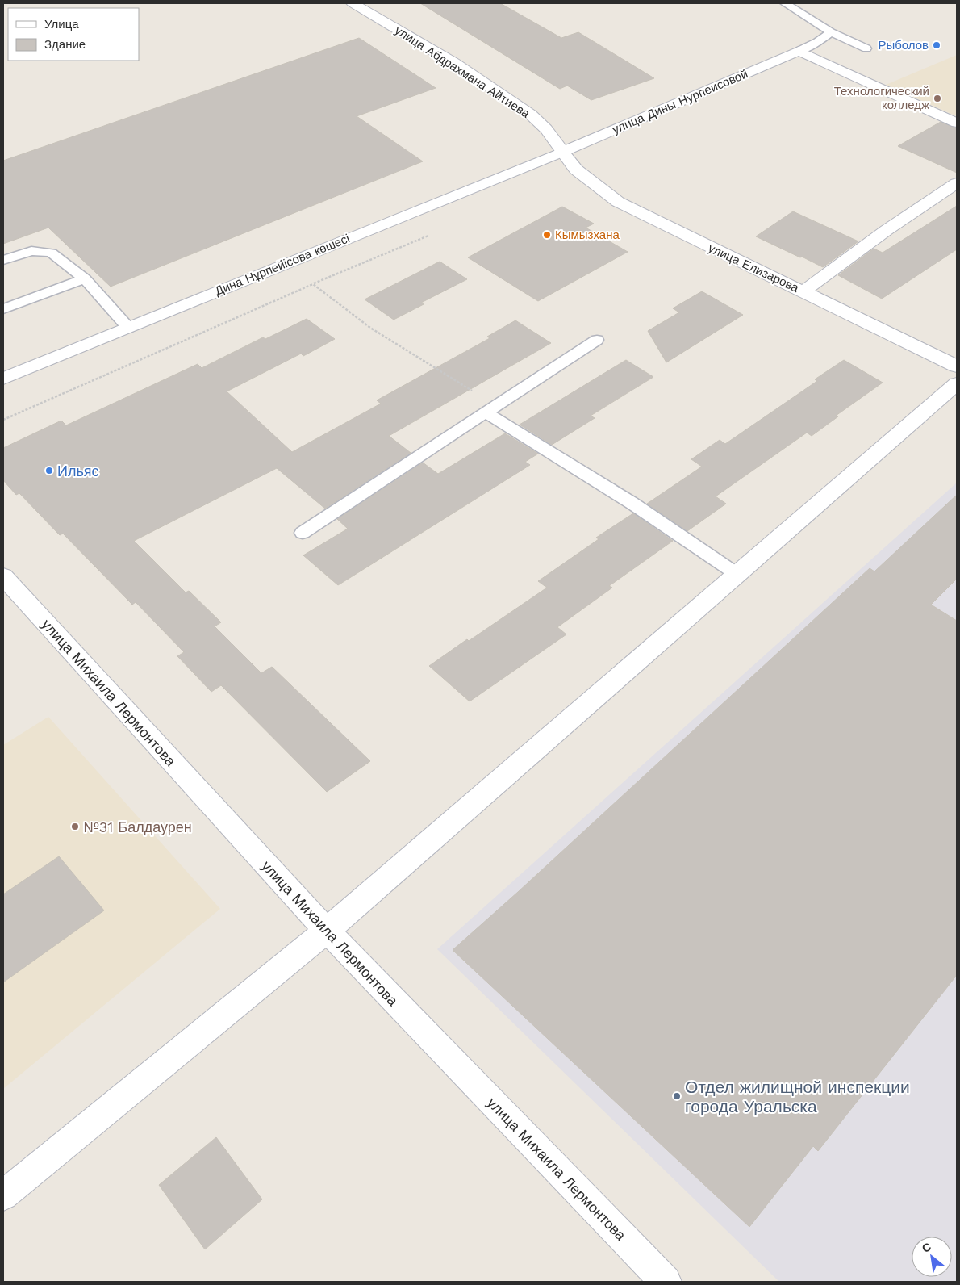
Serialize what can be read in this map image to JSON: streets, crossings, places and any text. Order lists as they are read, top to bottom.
{
  "streets": {
    "street": [
      "улица Абдрахмана Айтиева",
      "улица Дины Нурпеисовой",
      "Дина Нұрпейісова көшесі",
      "улица Елизарова",
      "улица Михаила Лермонтова"
    ]
  },
  "crossings": [
    ["улица Абдрахмана Айтиева", "улица Дины Нурпеисовой"],
    ["улица Абдрахмана Айтиева", "Дина Нұрпейісова көшесі"],
    ["улица Абдрахмана Айтиева", "улица Елизарова"],
    ["улица Дины Нурпеисовой", "Дина Нұрпейісова көшесі"],
    ["улица Дины Нурпеисовой", "улица Елизарова"],
    ["Дина Нұрпейісова көшесі", "улица Елизарова"]
  ],
  "places": [
    "Рыболов",
    "Технологический колледж",
    "Кымызхана",
    "Ильяс",
    "№31 Балдаурен",
    "Отдел жилищной инспекции города Уральска"
  ],
  "legend": ["Улица", "Здание"],
  "north": "top left"
}
